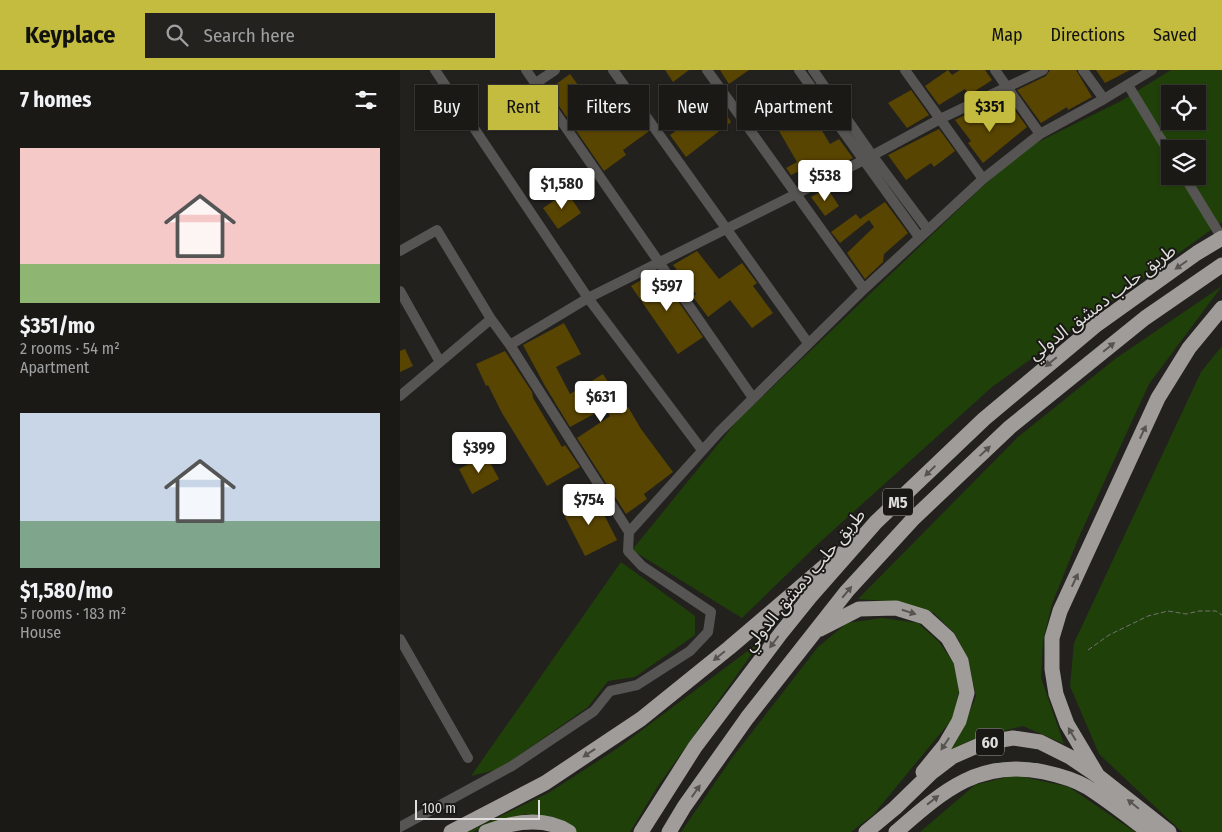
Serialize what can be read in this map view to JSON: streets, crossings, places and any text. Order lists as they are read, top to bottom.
{
  "streets": {
    "highway": ["طريق حلب دمشق الدولي", "M5", "60"]
  },
  "scale_bar": "100 m",
  "page": {
    "header": "Keyplace",
    "search": "Search here",
    "nav": ["Map", "Directions", "Saved"],
    "heading": "7 homes",
    "chip": [
      "Buy",
      "Rent",
      "Filters",
      "New",
      "Apartment"
    ],
    "price": [
      "$351",
      "$538",
      "$1,580",
      "$597",
      "$631",
      "$399",
      "$754"
    ],
    "list": [
      {
        "name": "$351/mo",
        "note": "2 rooms · 54 m² · Apartment"
      },
      {
        "name": "$1,580/mo",
        "note": "5 rooms · 183 m² · House"
      }
    ],
    "scale": "100 m"
  }
}
